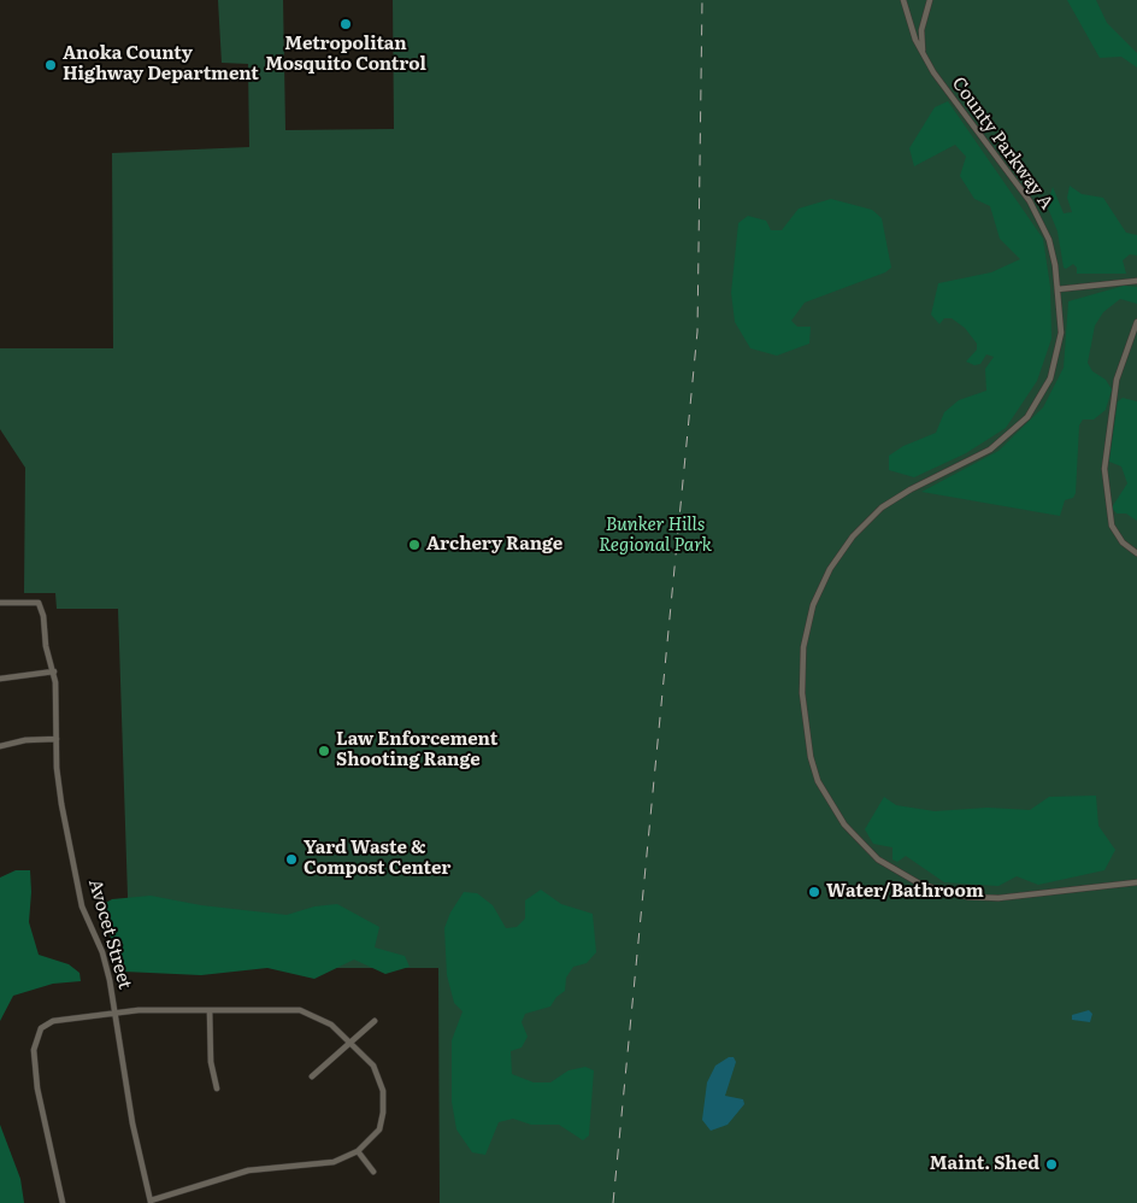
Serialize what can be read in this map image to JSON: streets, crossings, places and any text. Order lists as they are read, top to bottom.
{
  "streets": {
    "street": ["County Parkway A", "Avocet Street"]
  },
  "parks": ["Bunker Hills Regional Park"],
  "places": [
    "Metropolitan Mosquito Control",
    "Anoka County Highway Department",
    "Archery Range",
    "Law Enforcement Shooting Range",
    "Yard Waste & Compost Center",
    "Water/Bathroom",
    "Maint. Shed"
  ]
}
